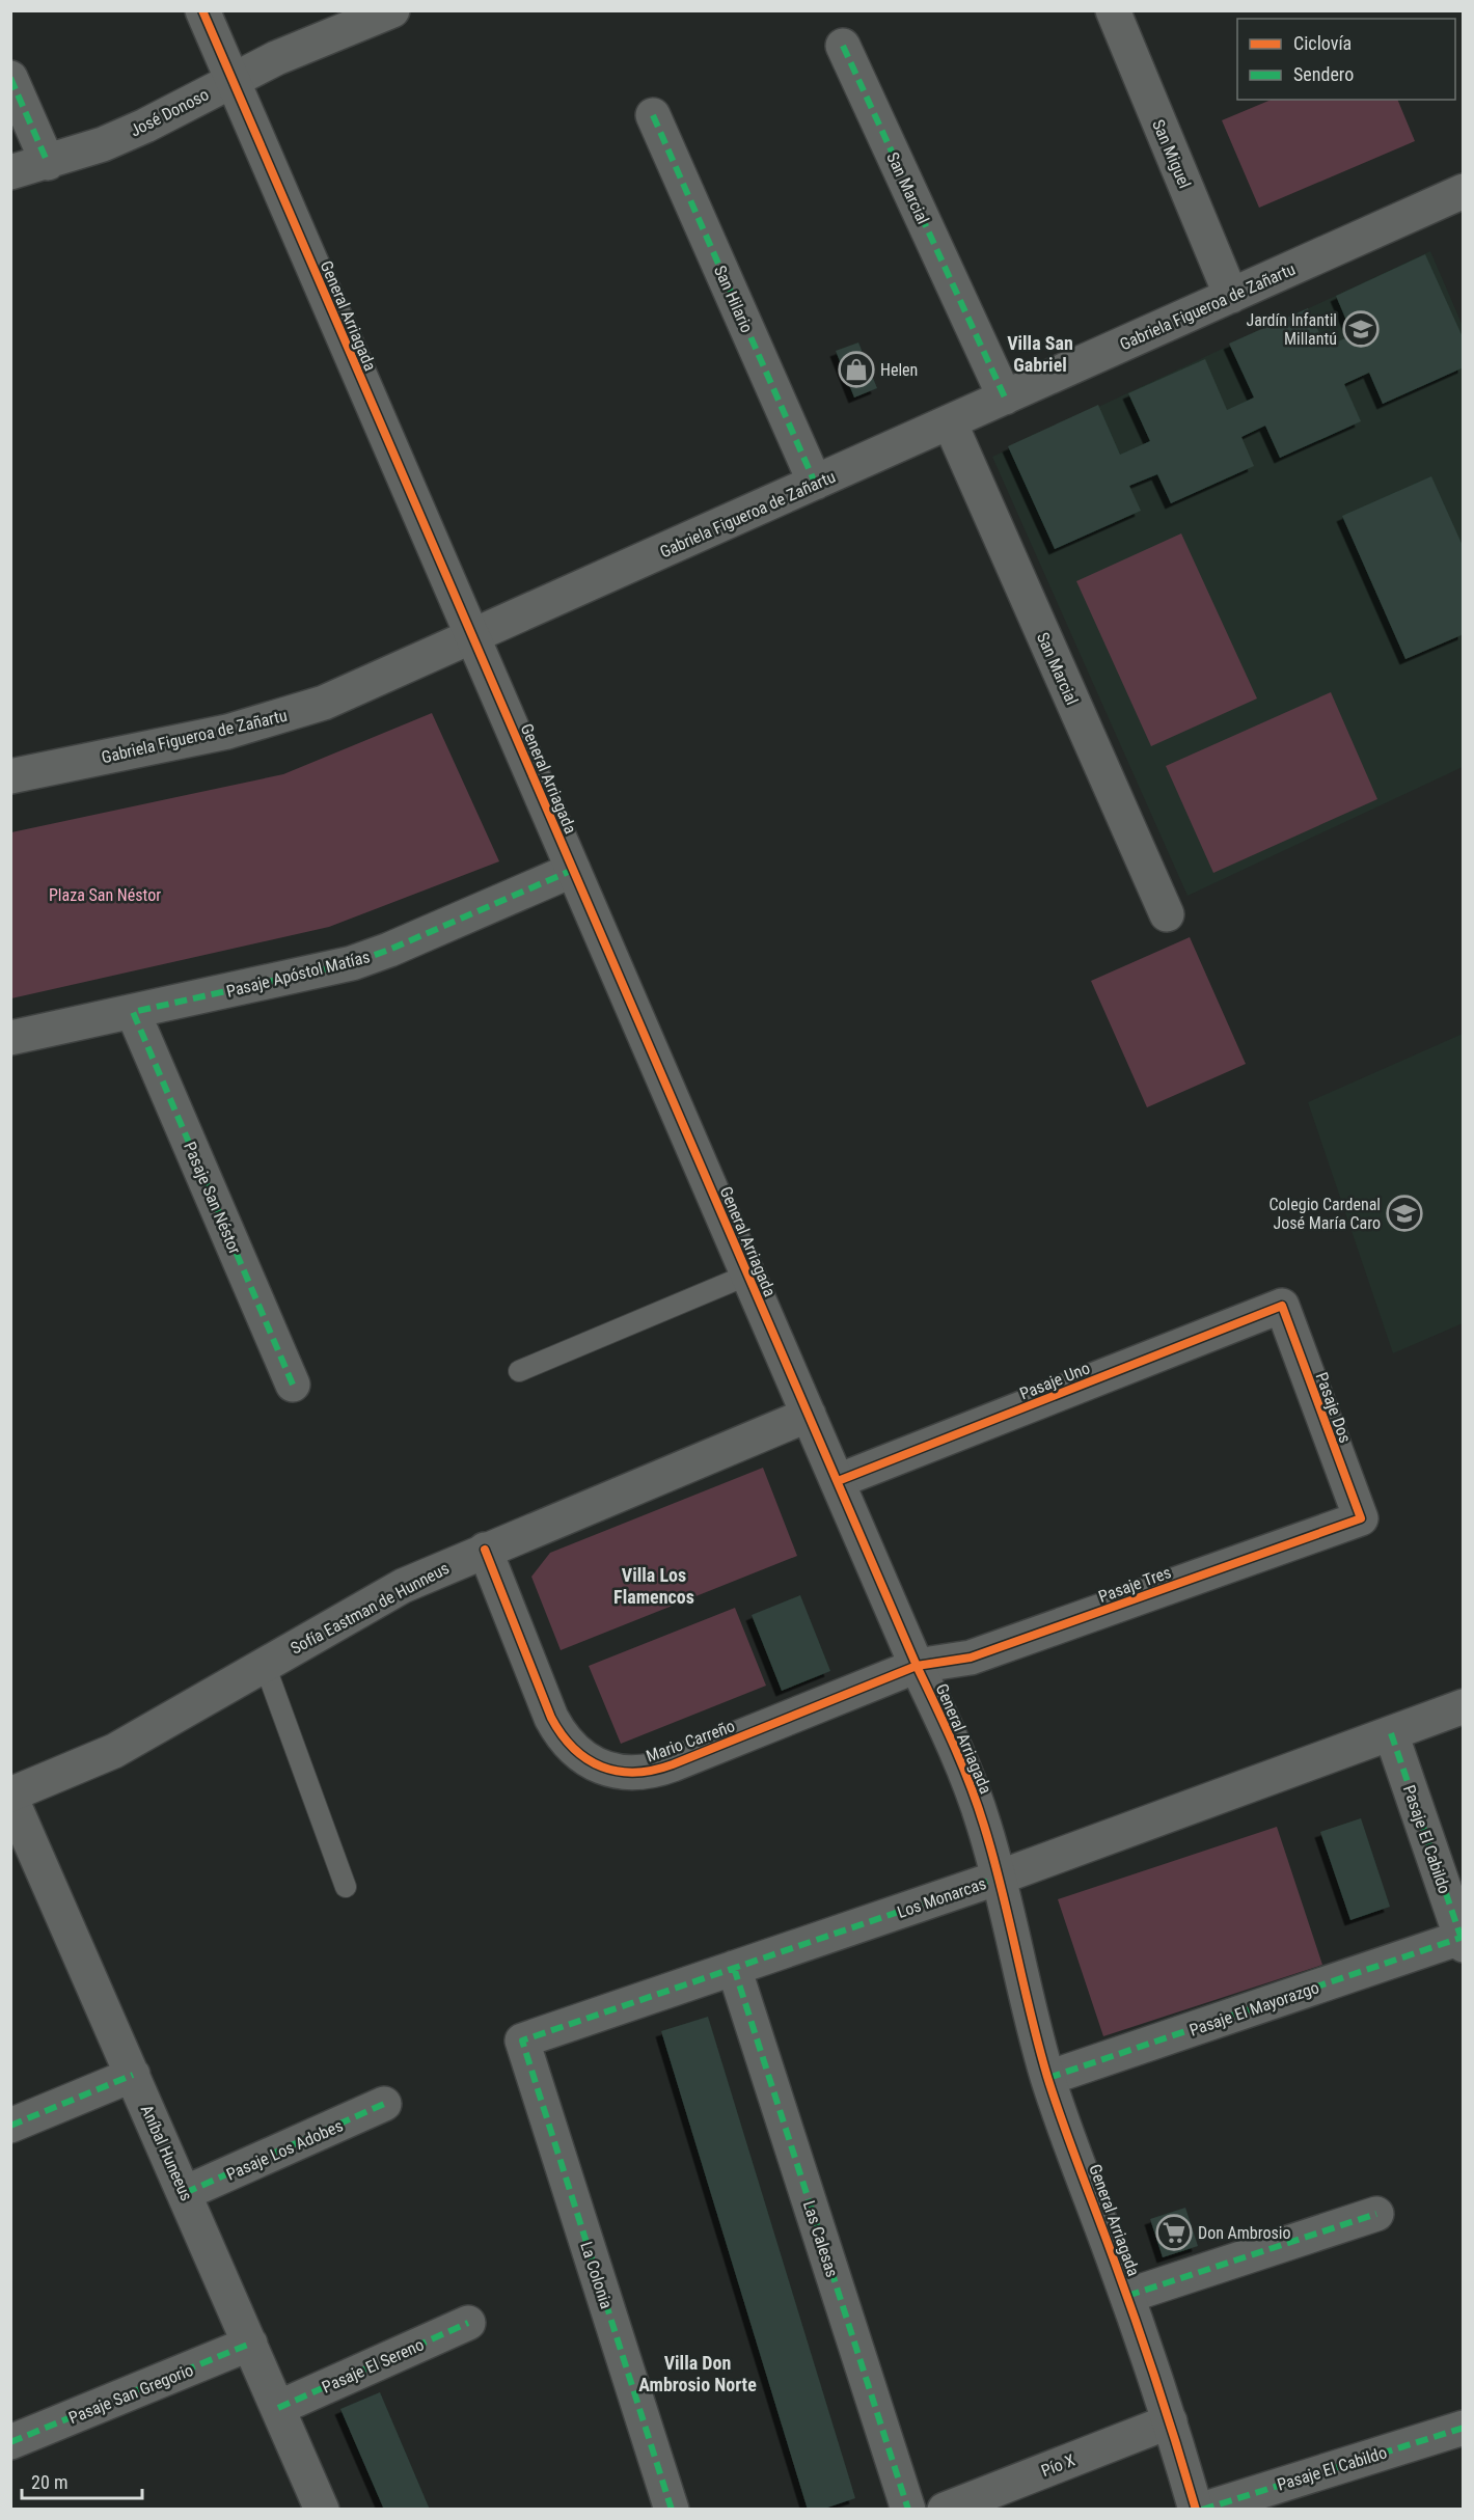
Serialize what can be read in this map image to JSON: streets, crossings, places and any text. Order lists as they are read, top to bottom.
{
  "streets": {
    "street": [
      "José Donoso",
      "San Miguel",
      "San Marcial",
      "San Hilario",
      "Gabriela Figueroa de Zañartu",
      "General Arriagada",
      "Pasaje Apóstol Matías",
      "Pasaje San Néstor",
      "Pasaje Uno",
      "Pasaje Dos",
      "Pasaje Tres",
      "Sofía Eastman de Hunneus",
      "Mario Carreño",
      "Pasaje El Cabildo",
      "Los Monarcas",
      "Pasaje El Mayorazgo",
      "Pasaje Los Adobes",
      "Aníbal Huneeus",
      "Las Calesas",
      "La Colonia",
      "Pasaje El Sereno",
      "Pasaje San Gregorio",
      "Pío X"
    ]
  },
  "crossings": [
    ["José Donoso", "General Arriagada"],
    ["San Miguel", "Gabriela Figueroa de Zañartu"],
    ["San Marcial", "Gabriela Figueroa de Zañartu"],
    ["San Hilario", "Gabriela Figueroa de Zañartu"],
    ["Gabriela Figueroa de Zañartu", "General Arriagada"],
    ["General Arriagada", "Pasaje Apóstol Matías"],
    ["General Arriagada", "Pasaje Uno"],
    ["General Arriagada", "Pasaje Tres"],
    ["General Arriagada", "Sofía Eastman de Hunneus"],
    ["General Arriagada", "Mario Carreño"],
    ["General Arriagada", "Los Monarcas"],
    ["General Arriagada", "Pasaje El Mayorazgo"],
    ["General Arriagada", "Pío X"],
    ["Pasaje Apóstol Matías", "Pasaje San Néstor"],
    ["Pasaje Uno", "Pasaje Dos"],
    ["Pasaje Dos", "Pasaje Tres"],
    ["Pasaje Tres", "Mario Carreño"],
    ["Sofía Eastman de Hunneus", "Mario Carreño"],
    ["Sofía Eastman de Hunneus", "Aníbal Huneeus"],
    ["Pasaje El Cabildo", "Los Monarcas"],
    ["Pasaje El Cabildo", "Pasaje El Mayorazgo"],
    ["Los Monarcas", "Las Calesas"],
    ["Los Monarcas", "La Colonia"],
    ["Pasaje Los Adobes", "Aníbal Huneeus"],
    ["Aníbal Huneeus", "Pasaje El Sereno"],
    ["Aníbal Huneeus", "Pasaje San Gregorio"]
  ],
  "districts": ["Villa San Gabriel", "Villa Los Flamencos", "Villa Don Ambrosio Norte"],
  "parks": ["Plaza San Néstor"],
  "places": {
    "school or university": ["Jardín Infantil Millantú", "Colegio Cardenal José María Caro"],
    "shop": ["Helen"],
    "supermarket": ["Don Ambrosio"]
  },
  "legend": ["Ciclovía", "Sendero"],
  "scale_bar": "20 m"
}
